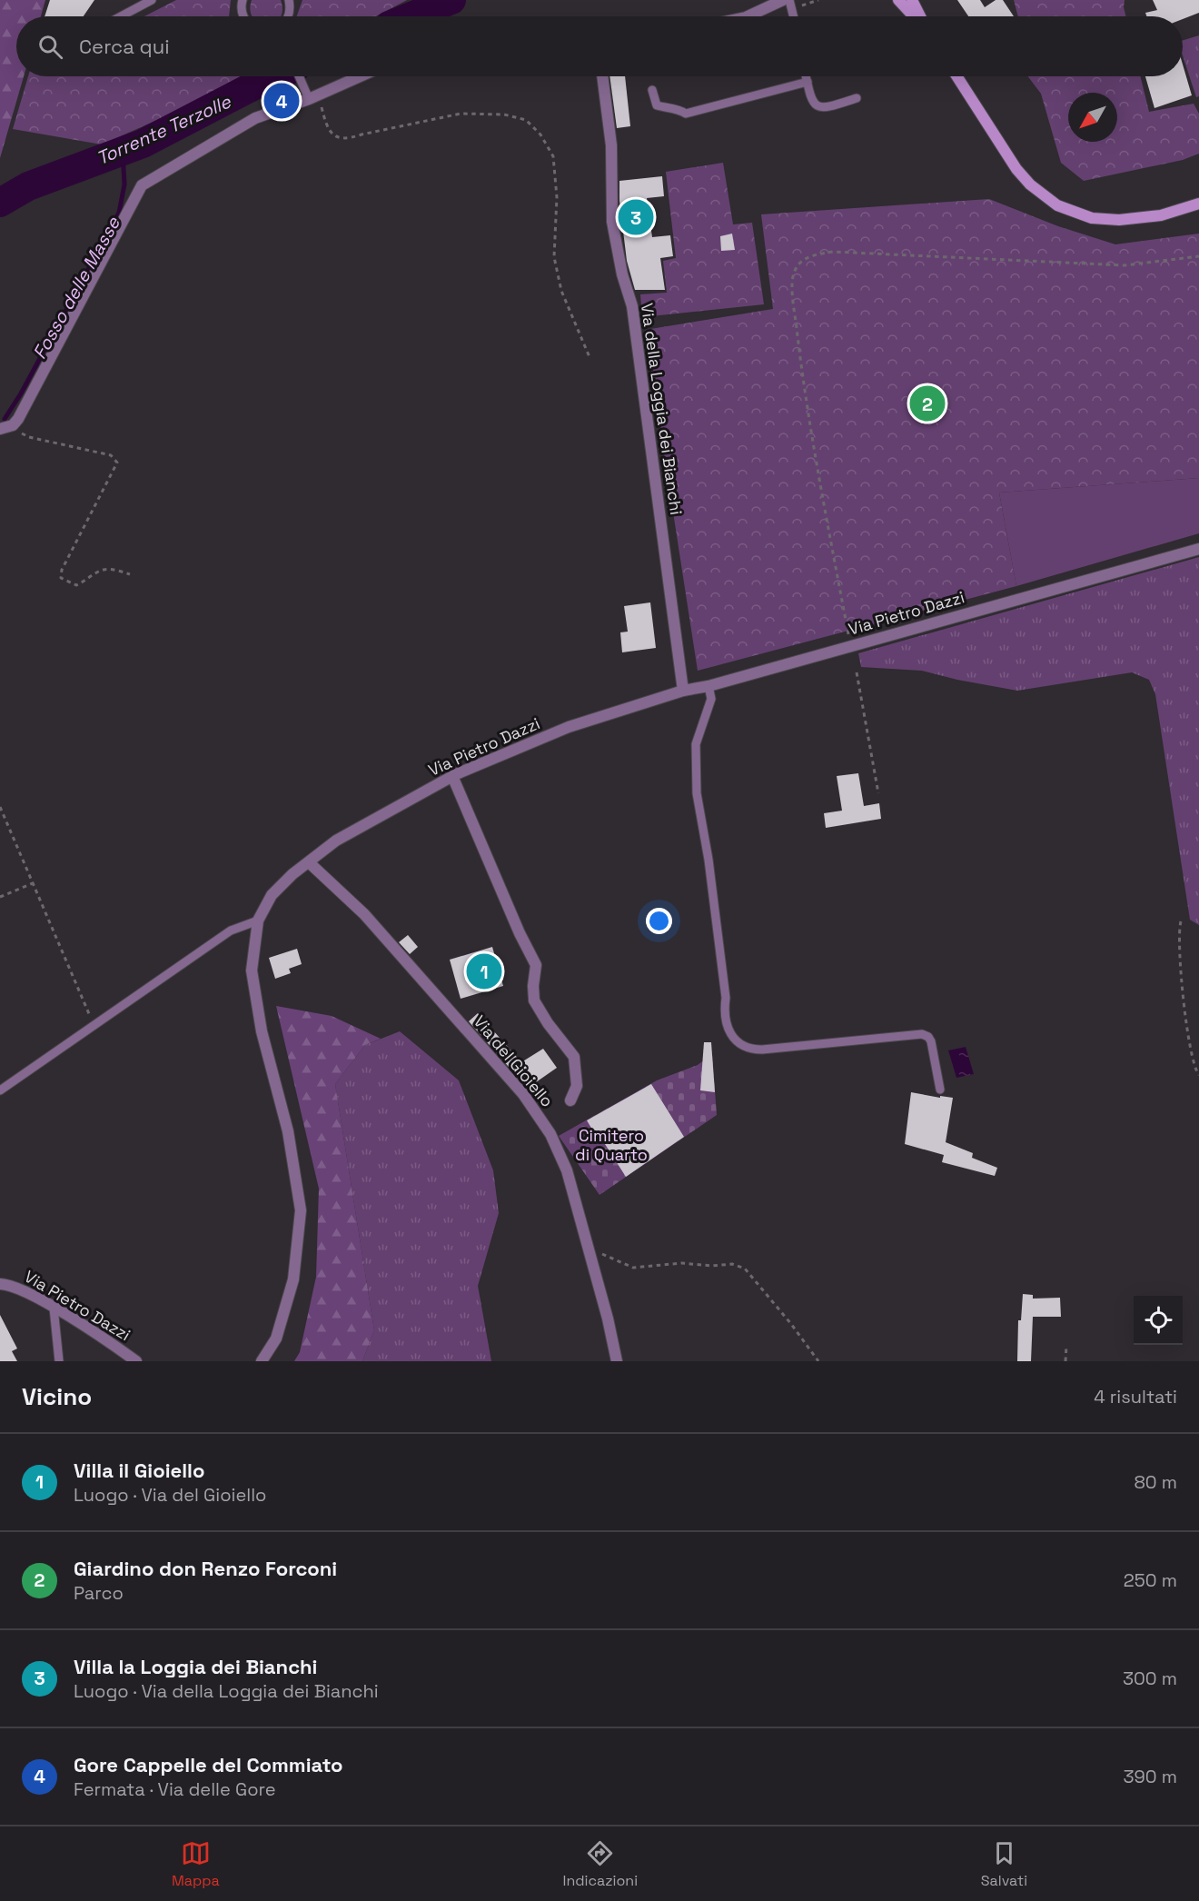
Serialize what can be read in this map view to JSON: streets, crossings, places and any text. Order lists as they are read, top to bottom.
{
  "streets": {
    "street": ["Via della Loggia dei Bianchi", "Via Pietro Dazzi", "Via del Gioiello"]
  },
  "crossings": [
    ["Via della Loggia dei Bianchi", "Via Pietro Dazzi"],
    ["Via Pietro Dazzi", "Via del Gioiello"]
  ],
  "water": ["Torrente Terzolle", "Fosso delle Masse"],
  "parks": ["Cimitero di Quarto"],
  "north": "bottom left",
  "page": {
    "search": "Cerca qui",
    "pins": [
      "4",
      "3",
      "2",
      "1"
    ],
    "heading": ["Vicino", "4 risultati"],
    "list": [
      {
        "mark": "1",
        "name": "Villa il Gioiello",
        "note": "Luogo · Via del Gioiello",
        "value": "80 m"
      },
      {
        "mark": "2",
        "name": "Giardino don Renzo Forconi",
        "note": "Parco",
        "value": "250 m"
      },
      {
        "mark": "3",
        "name": "Villa la Loggia dei Bianchi",
        "note": "Luogo · Via della Loggia dei Bianchi",
        "value": "300 m"
      },
      {
        "mark": "4",
        "name": "Gore Cappelle del Commiato",
        "note": "Fermata · Via delle Gore",
        "value": "390 m"
      }
    ],
    "nav": ["Mappa", "Indicazioni", "Salvati"]
  }
}
